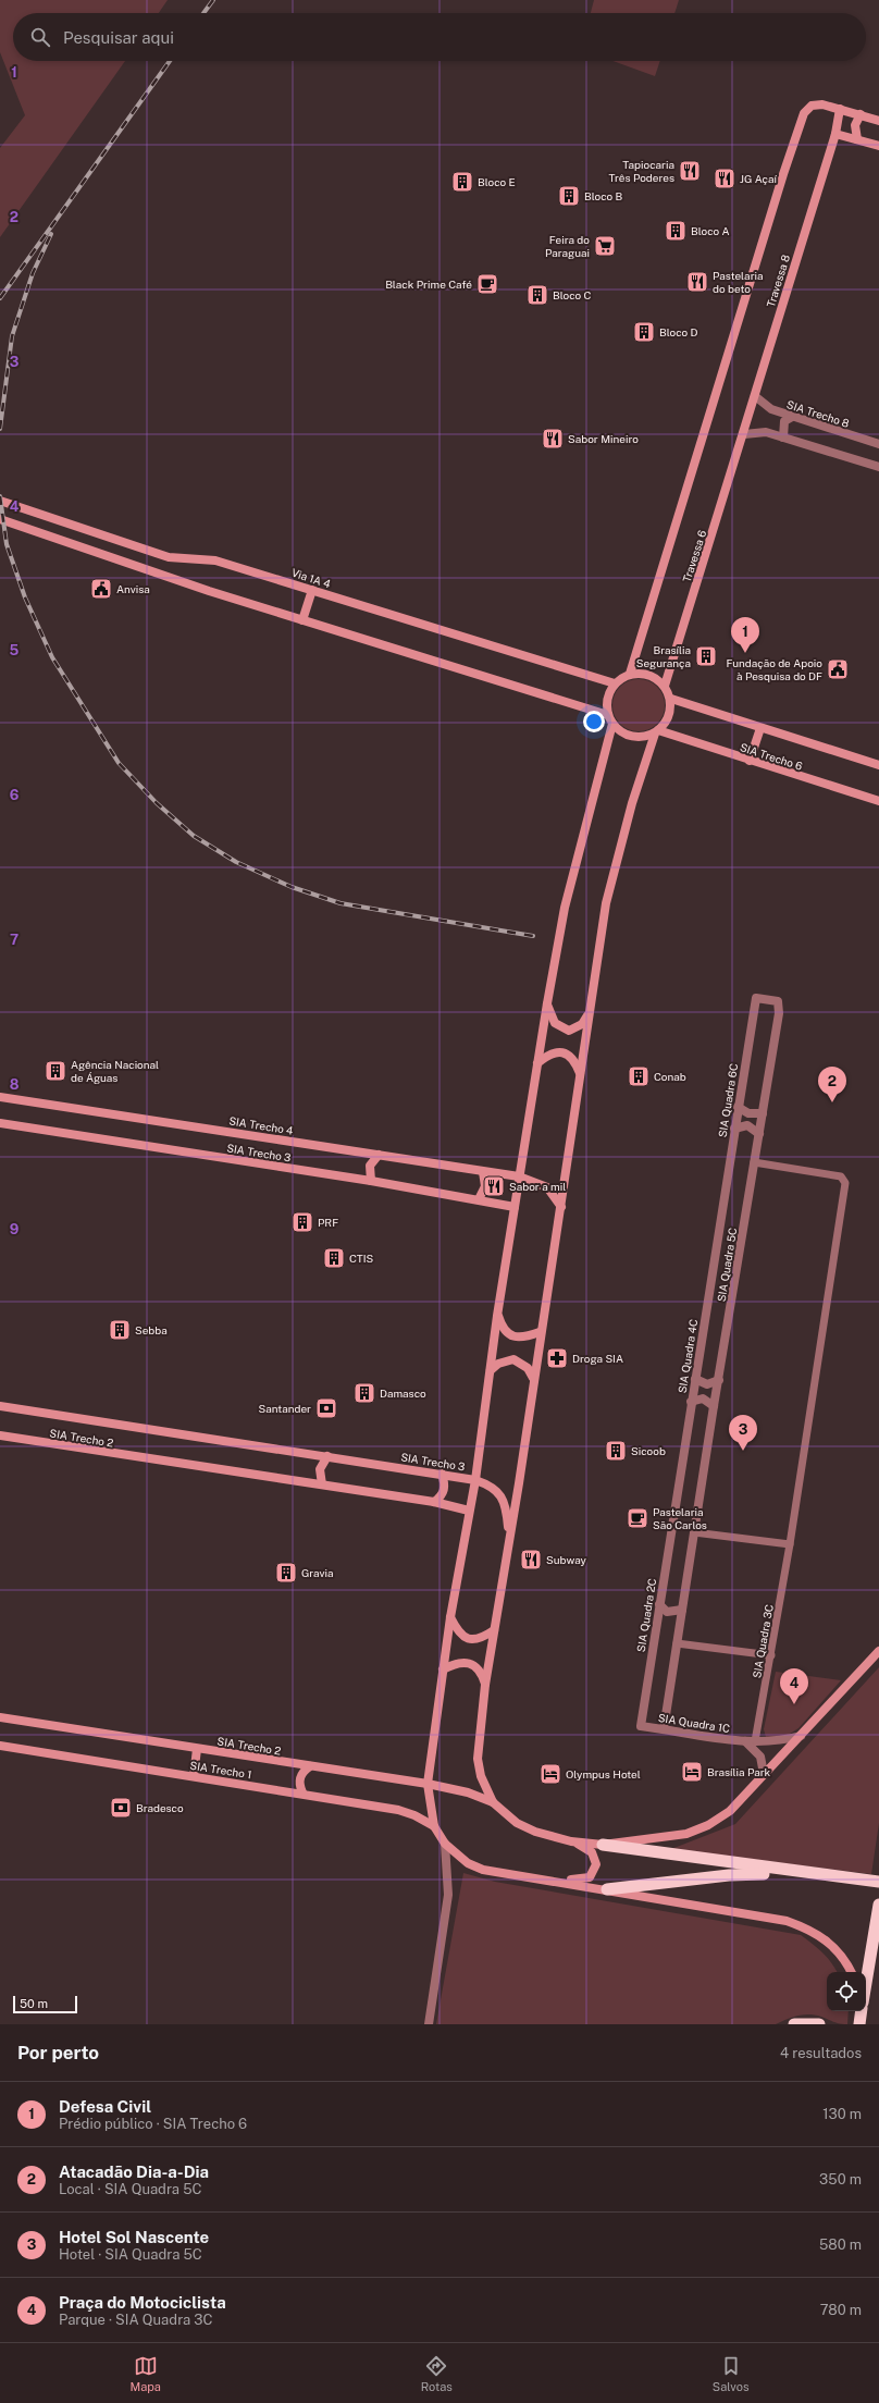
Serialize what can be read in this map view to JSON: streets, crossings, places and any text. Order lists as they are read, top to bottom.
{
  "streets": {
    "main road": [
      "Travessa 8",
      "Travessa 6",
      "Via 1A 4",
      "SIA Trecho 6",
      "SIA Trecho 4",
      "SIA Trecho 3",
      "SIA Trecho 2",
      "SIA Trecho 1"
    ],
    "street": [
      "SIA Trecho 8",
      "SIA Quadra 6C",
      "SIA Quadra 5C",
      "SIA Quadra 4C",
      "SIA Quadra 2C",
      "SIA Quadra 3C",
      "SIA Quadra 1C"
    ]
  },
  "crossings": [
    ["Travessa 8", "SIA Trecho 8"],
    ["Travessa 8", "Travessa 6"],
    ["Travessa 6", "Via 1A 4"],
    ["Travessa 6", "SIA Trecho 6"],
    ["Via 1A 4", "SIA Trecho 6"],
    ["SIA Quadra 6C", "SIA Quadra 5C"],
    ["SIA Quadra 6C", "SIA Quadra 4C"],
    ["SIA Quadra 4C", "SIA Quadra 2C"],
    ["SIA Quadra 2C", "SIA Quadra 1C"],
    ["SIA Quadra 3C", "SIA Quadra 1C"]
  ],
  "places": {
    "restaurant": [
      "Tapiocaria Três Poderes",
      "JG Açaí",
      "Pastelaria do beto",
      "Sabor Mineiro",
      "Sabor a mil",
      "Subway"
    ],
    "building": [
      "Bloco E",
      "Bloco B",
      "Bloco A",
      "Bloco C",
      "Bloco D",
      "Brasília Segurança",
      "Agência Nacional de Águas",
      "Conab",
      "PRF",
      "CTIS",
      "Sebba",
      "Damasco",
      "Sicoob",
      "Gravia"
    ],
    "supermarket": ["Feira do Paraguai"],
    "cafe": ["Black Prime Café", "Pastelaria São Carlos"],
    "public building": ["Anvisa", "Fundação de Apoio à Pesquisa do DF"],
    "pharmacy": ["Droga SIA"],
    "bank": ["Santander", "Bradesco"],
    "hotel": ["Brasília Park", "Olympus Hotel"]
  },
  "scale_bar": "50 m",
  "page": {
    "search": "Pesquisar aqui",
    "pins": [
      "1",
      "2",
      "3",
      "4"
    ],
    "scale": "50 m",
    "heading": ["Por perto", "4 resultados"],
    "list": [
      {
        "mark": "1",
        "name": "Defesa Civil",
        "note": "Prédio público · SIA Trecho 6",
        "value": "130 m"
      },
      {
        "mark": "2",
        "name": "Atacadão Dia-a-Dia",
        "note": "Local · SIA Quadra 5C",
        "value": "350 m"
      },
      {
        "mark": "3",
        "name": "Hotel Sol Nascente",
        "note": "Hotel · SIA Quadra 5C",
        "value": "580 m"
      },
      {
        "mark": "4",
        "name": "Praça do Motociclista",
        "note": "Parque · SIA Quadra 3C",
        "value": "780 m"
      }
    ],
    "nav": ["Mapa", "Rotas", "Salvos"]
  },
  "grid": {
    "rows": [
      "1",
      "2",
      "3",
      "4",
      "5",
      "6",
      "7",
      "8",
      "9"
    ]
  }
}
